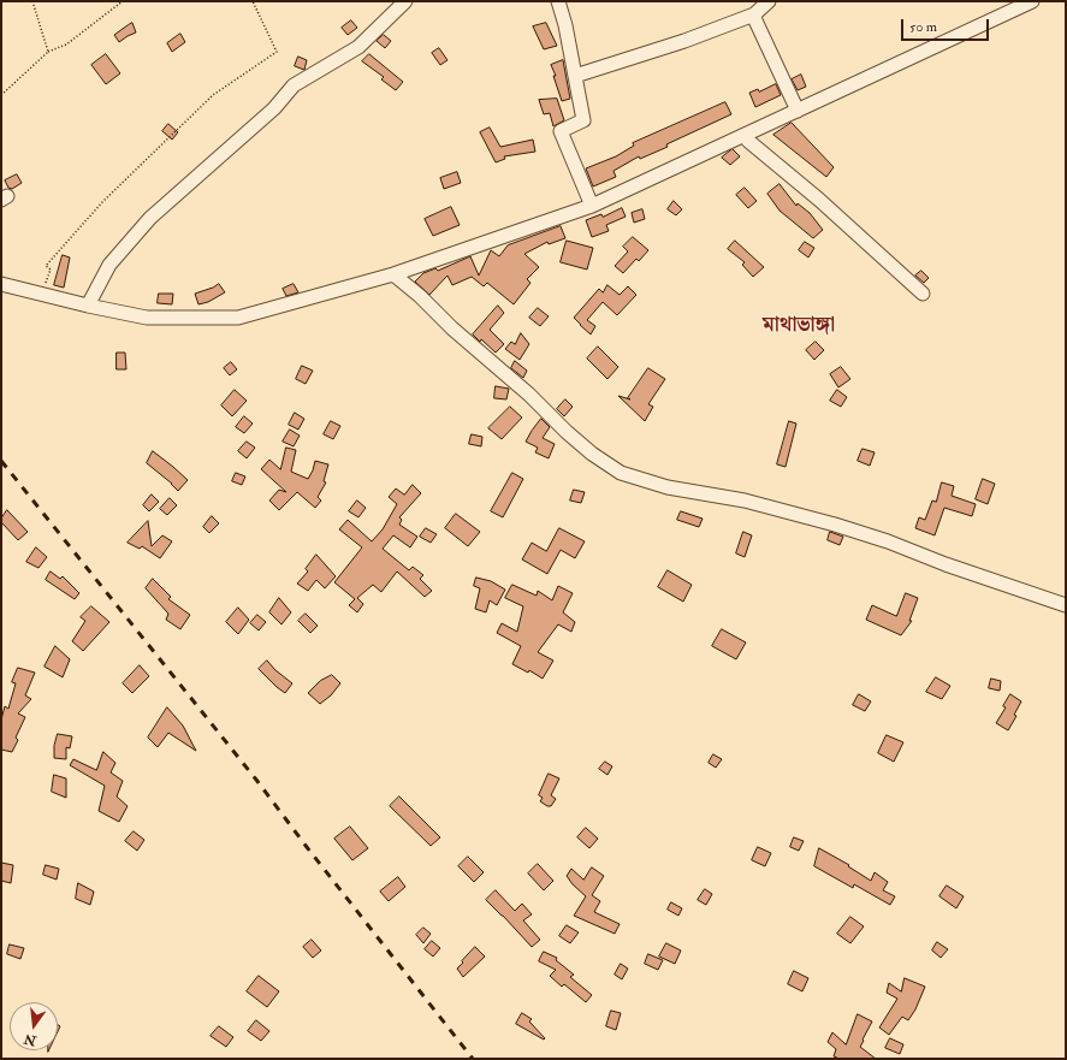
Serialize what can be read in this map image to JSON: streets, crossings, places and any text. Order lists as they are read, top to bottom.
{
  "districts": ["মাথাভাঙ্গা"],
  "scale_bar": "50 m",
  "north": "bottom"
}
